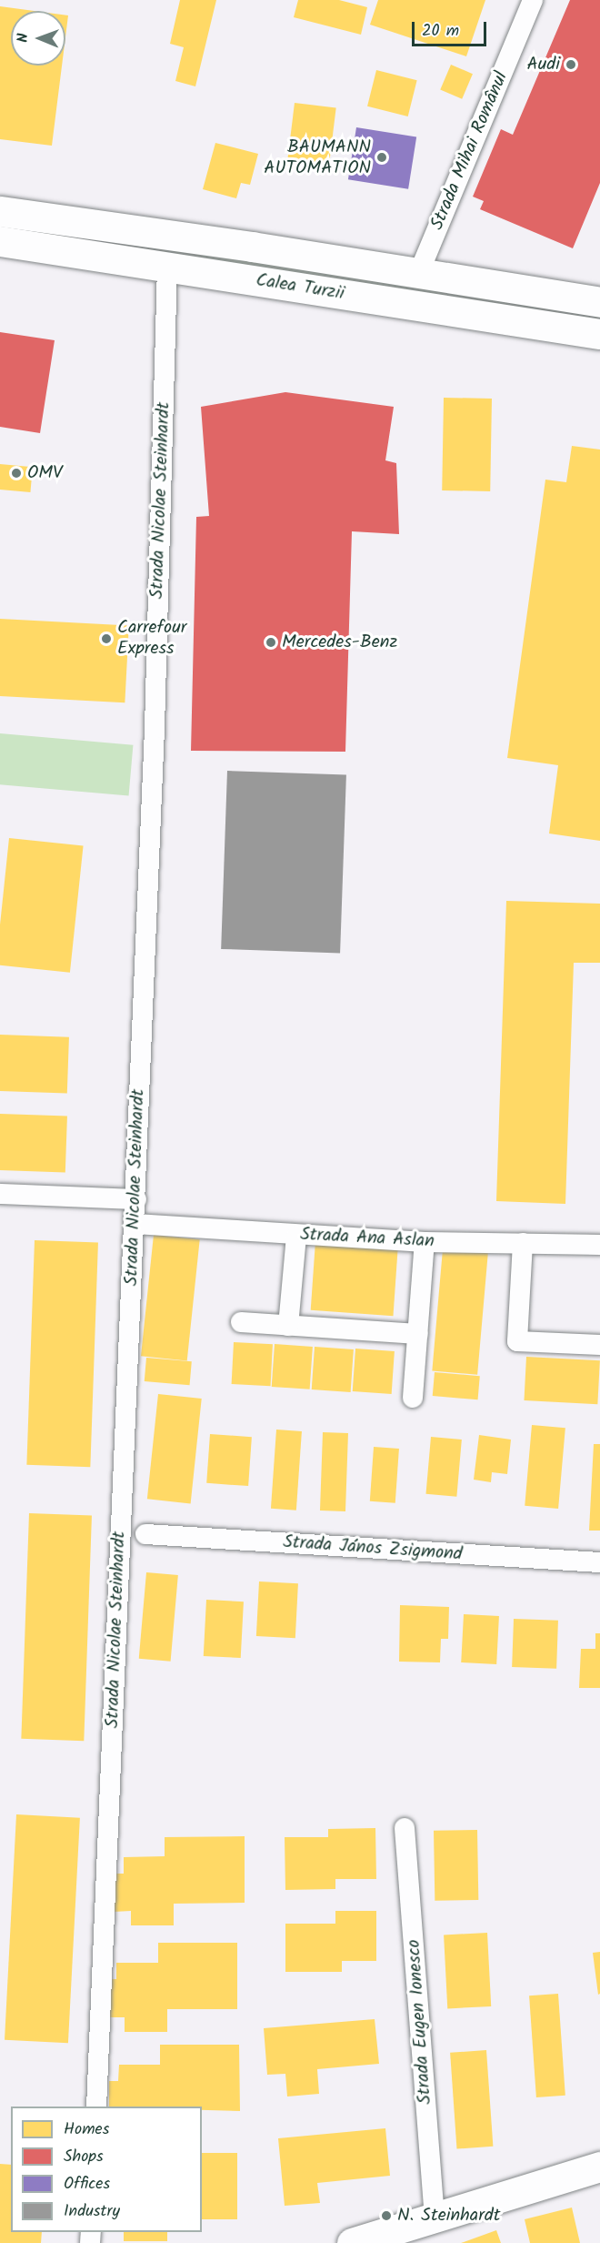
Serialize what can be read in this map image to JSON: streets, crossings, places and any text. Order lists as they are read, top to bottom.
{
  "streets": {
    "main road": ["Calea Turzii"],
    "street": [
      "Strada Mihai Românul",
      "Strada Nicolae Steinhardt",
      "Strada Ana Aslan",
      "Strada János Zsigmond",
      "Strada Eugen Ionesco"
    ]
  },
  "crossings": [
    ["Strada Mihai Românul", "Calea Turzii"],
    ["Calea Turzii", "Strada Nicolae Steinhardt"],
    ["Strada Nicolae Steinhardt", "Strada Ana Aslan"]
  ],
  "places": [
    "Audi",
    "BAUMANN AUTOMATION",
    "OMV",
    "Carrefour Express",
    "Mercedes-Benz",
    "N. Steinhardt"
  ],
  "legend": [
    "Homes",
    "Shops",
    "Offices",
    "Industry"
  ],
  "scale_bar": "20 m",
  "north": "left"
}
